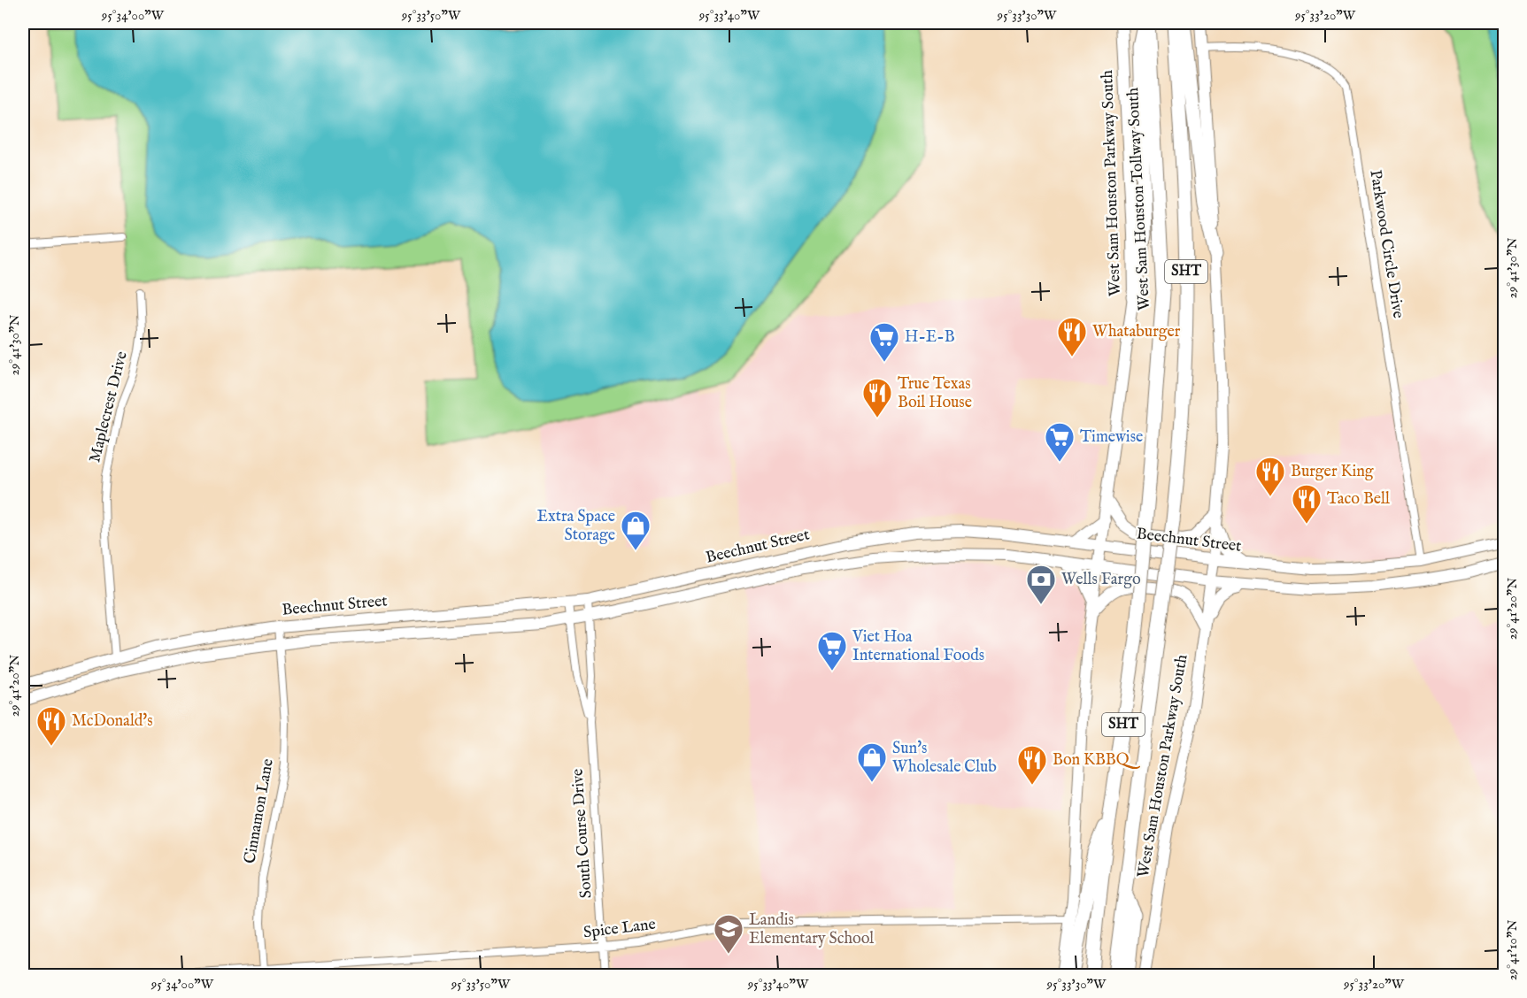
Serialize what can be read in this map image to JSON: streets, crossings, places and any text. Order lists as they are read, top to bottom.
{
  "streets": {
    "highway": ["West Sam Houston Tollway South", "SHT"],
    "main road": ["West Sam Houston Parkway South", "Beechnut Street"],
    "street": [
      "Parkwood Circle Drive",
      "Maplecrest Drive",
      "Cinnamon Lane",
      "South Course Drive",
      "Spice Lane"
    ]
  },
  "crossings": [
    ["West Sam Houston Parkway South", "Parkwood Circle Drive"],
    ["West Sam Houston Parkway South", "Beechnut Street"],
    ["West Sam Houston Parkway South", "Spice Lane"],
    ["Parkwood Circle Drive", "Beechnut Street"],
    ["Maplecrest Drive", "Beechnut Street"],
    ["Beechnut Street", "Cinnamon Lane"],
    ["Beechnut Street", "South Course Drive"],
    ["Cinnamon Lane", "Spice Lane"],
    ["South Course Drive", "Spice Lane"]
  ],
  "places": {
    "restaurant": [
      "Whataburger",
      "True Texas Boil House",
      "Burger King",
      "Taco Bell",
      "McDonald's",
      "Bon KBBQ"
    ],
    "supermarket": ["H-E-B", "Timewise", "Viet Hoa International Foods"],
    "shop": ["Extra Space Storage", "Sun's Wholesale Club"],
    "bank": ["Wells Fargo"],
    "school or university": ["Landis Elementary School"]
  },
  "coordinates": [
    "95°34'00\"W",
    "95°33'50\"W",
    "95°33'40\"W",
    "95°33'30\"W",
    "95°33'20\"W",
    "29°41'30\"N",
    "29°41'20\"N",
    "29°41'10\"N"
  ]
}
